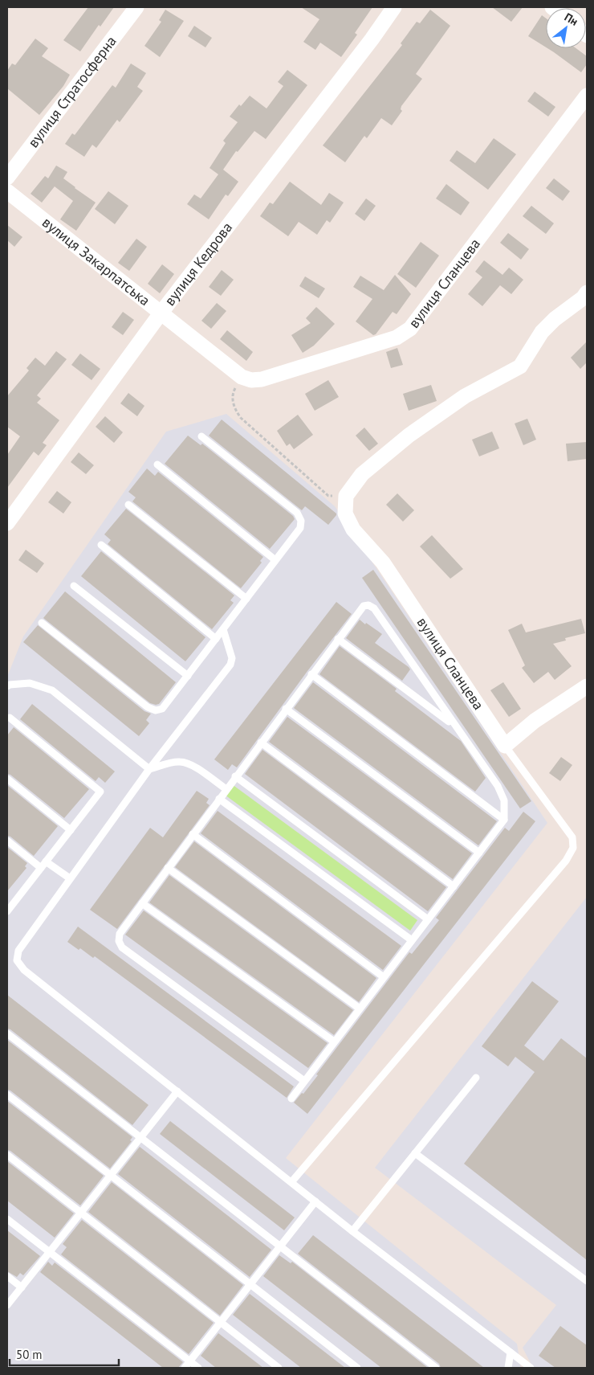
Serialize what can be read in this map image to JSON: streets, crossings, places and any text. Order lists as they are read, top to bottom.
{
  "streets": {
    "street": [
      "вулиця Стратосферна",
      "вулиця Закарпатська",
      "вулиця Кедрова",
      "вулиця Сланцева"
    ]
  },
  "crossings": [
    ["вулиця Закарпатська", "вулиця Кедрова"],
    ["вулиця Закарпатська", "вулиця Сланцева"]
  ],
  "scale_bar": "50 m",
  "north": "top right"
}
